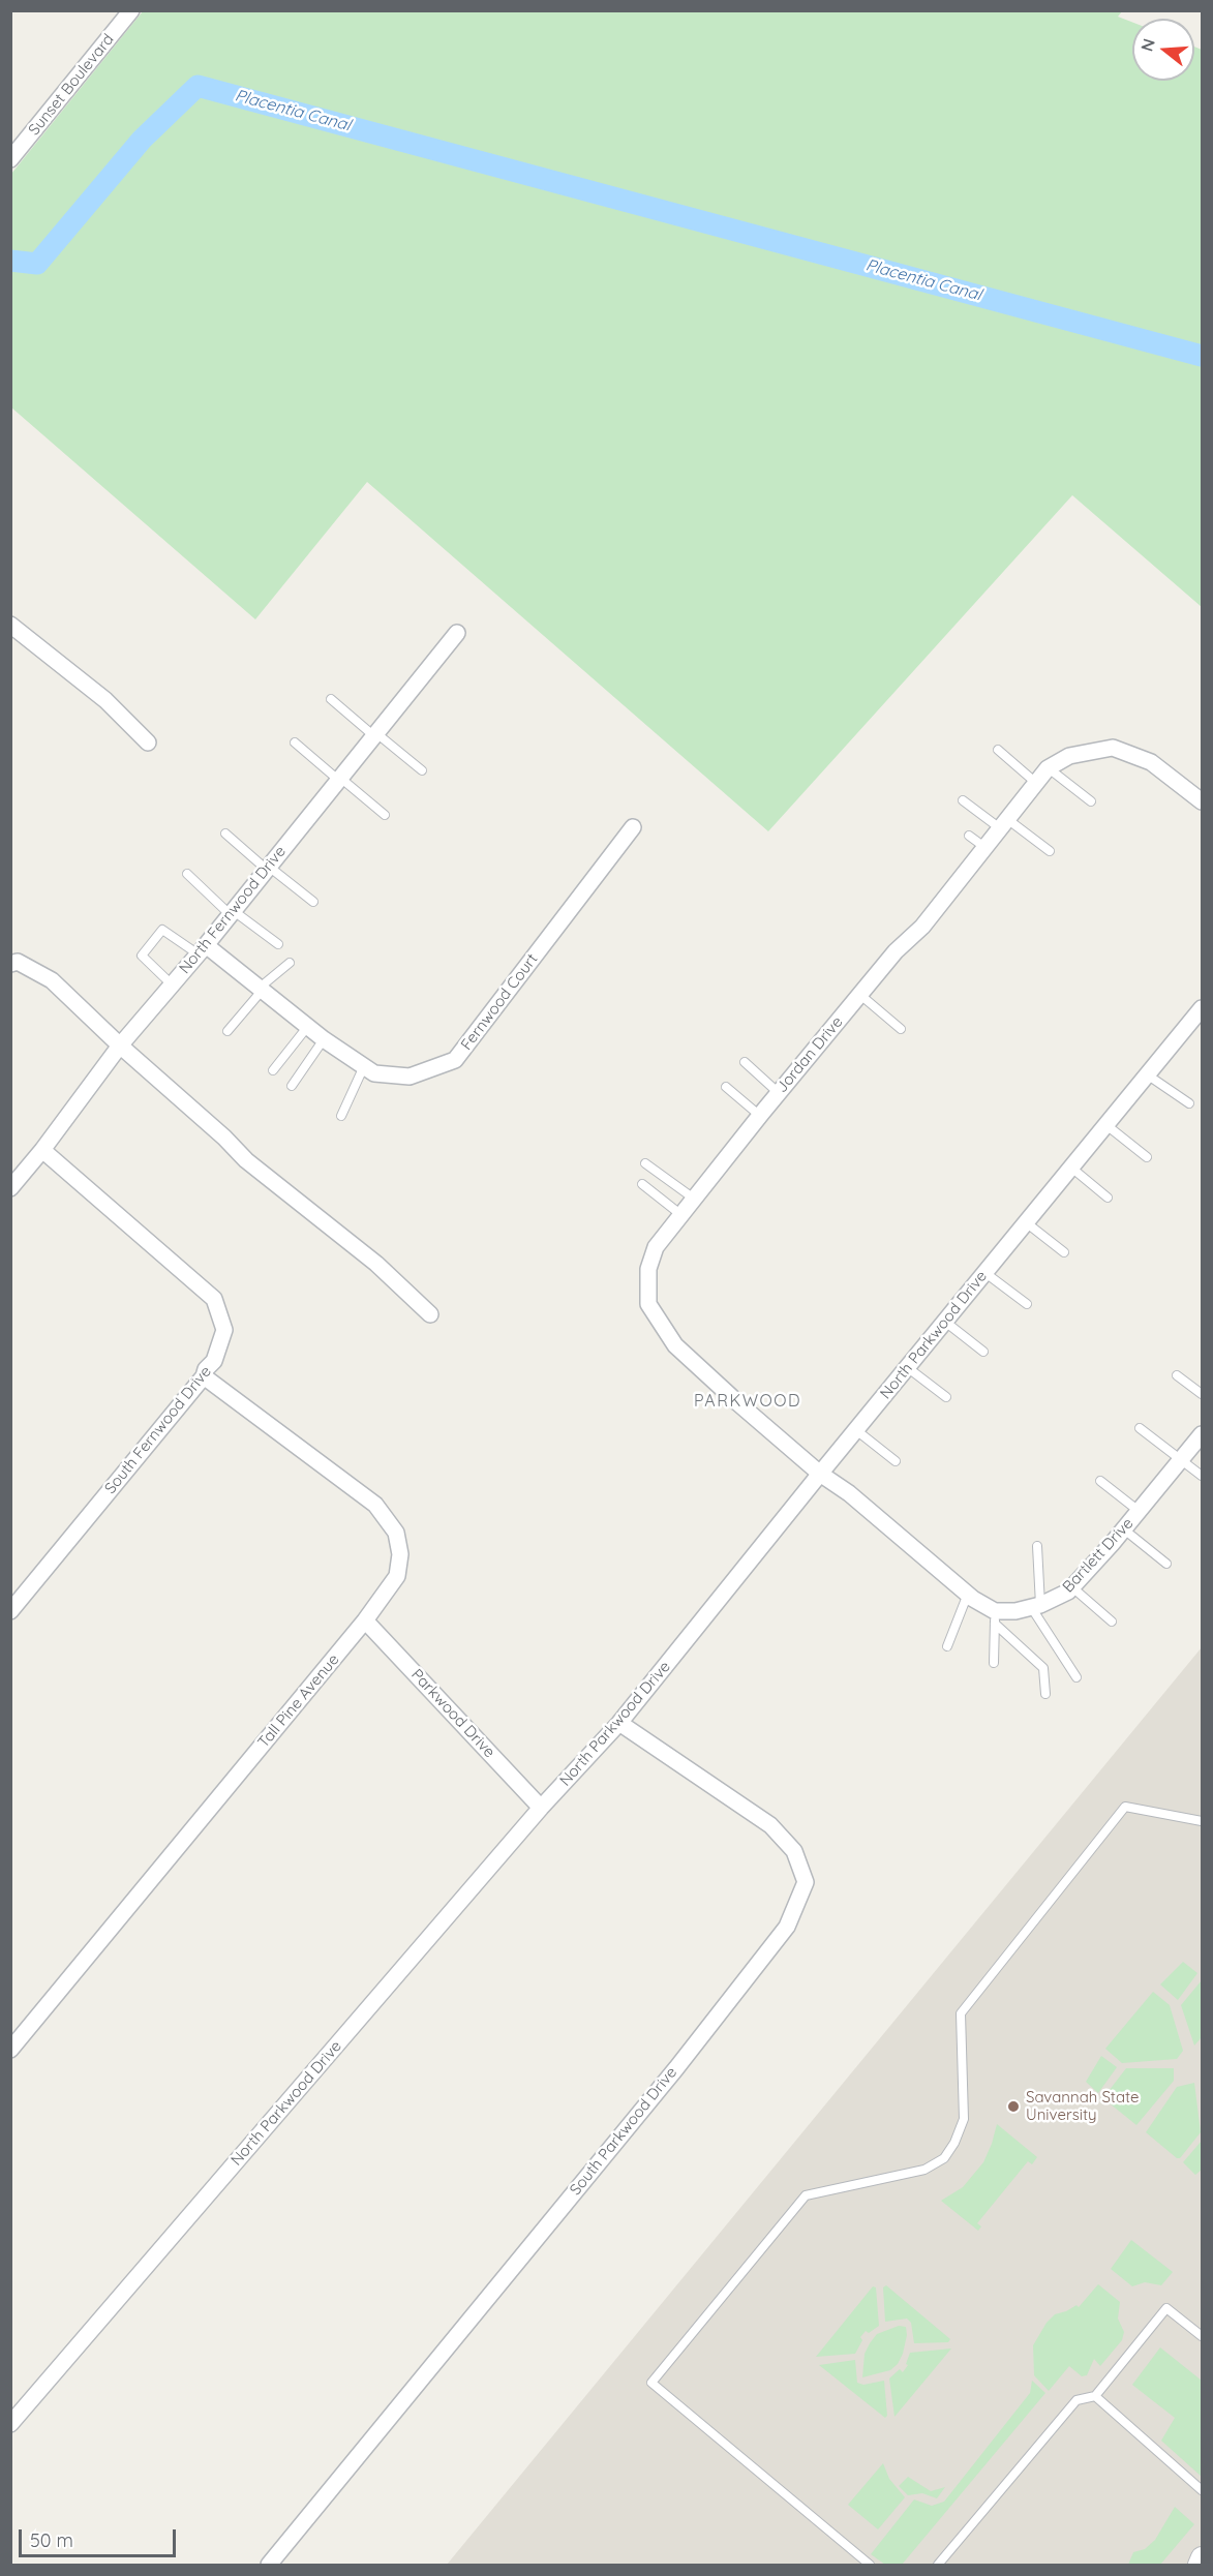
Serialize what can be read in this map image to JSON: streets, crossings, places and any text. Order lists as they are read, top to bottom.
{
  "streets": {
    "street": [
      "Sunset Boulevard",
      "North Fernwood Drive",
      "Fernwood Court",
      "Jordan Drive",
      "North Parkwood Drive",
      "South Fernwood Drive",
      "Bartlett Drive",
      "Tall Pine Avenue",
      "Parkwood Drive",
      "South Parkwood Drive"
    ]
  },
  "crossings": [
    ["North Fernwood Drive", "Fernwood Court"],
    ["North Fernwood Drive", "South Fernwood Drive"],
    ["Jordan Drive", "North Parkwood Drive"],
    ["North Parkwood Drive", "Parkwood Drive"],
    ["North Parkwood Drive", "South Parkwood Drive"],
    ["South Fernwood Drive", "Tall Pine Avenue"],
    ["Tall Pine Avenue", "Parkwood Drive"]
  ],
  "districts": ["PARKWOOD"],
  "water": ["Placentia Canal"],
  "places": ["Savannah State University"],
  "scale_bar": "50 m",
  "north": "left"
}
